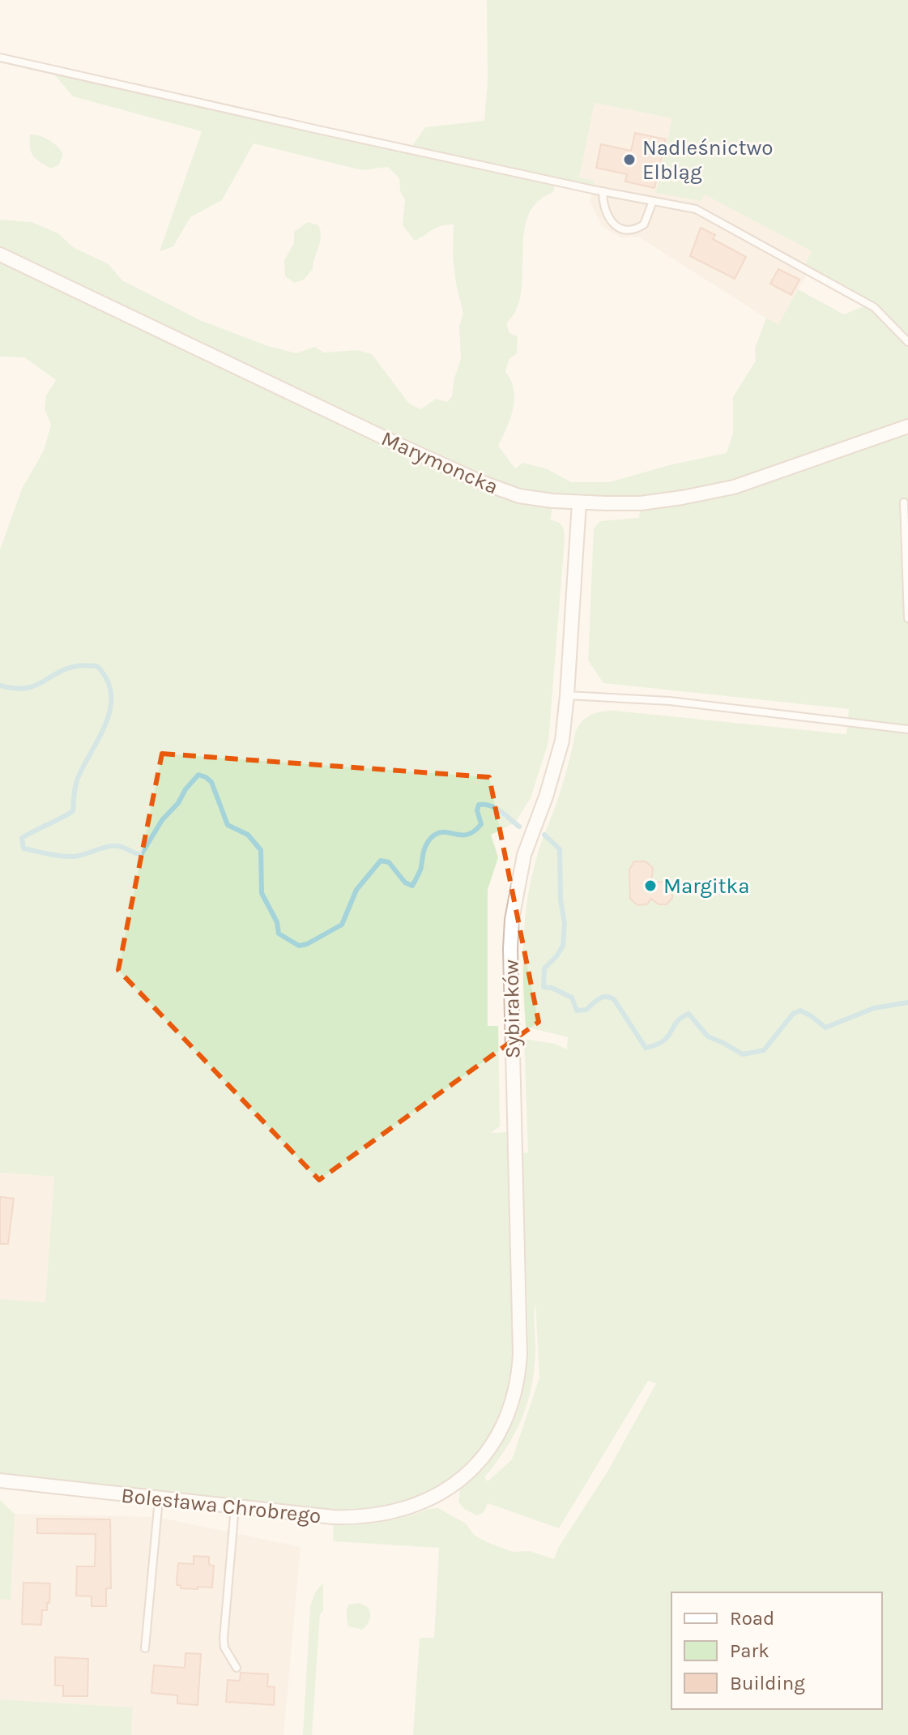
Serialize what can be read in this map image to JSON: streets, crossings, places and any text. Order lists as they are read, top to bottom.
{
  "streets": {
    "street": ["Marymoncka", "Sybiraków", "Bolesława Chrobrego"]
  },
  "crossings": [
    ["Marymoncka", "Sybiraków"],
    ["Sybiraków", "Bolesława Chrobrego"]
  ],
  "places": ["Nadleśnictwo Elbląg", "Margitka"],
  "legend": ["Road", "Park", "Building"]
}
